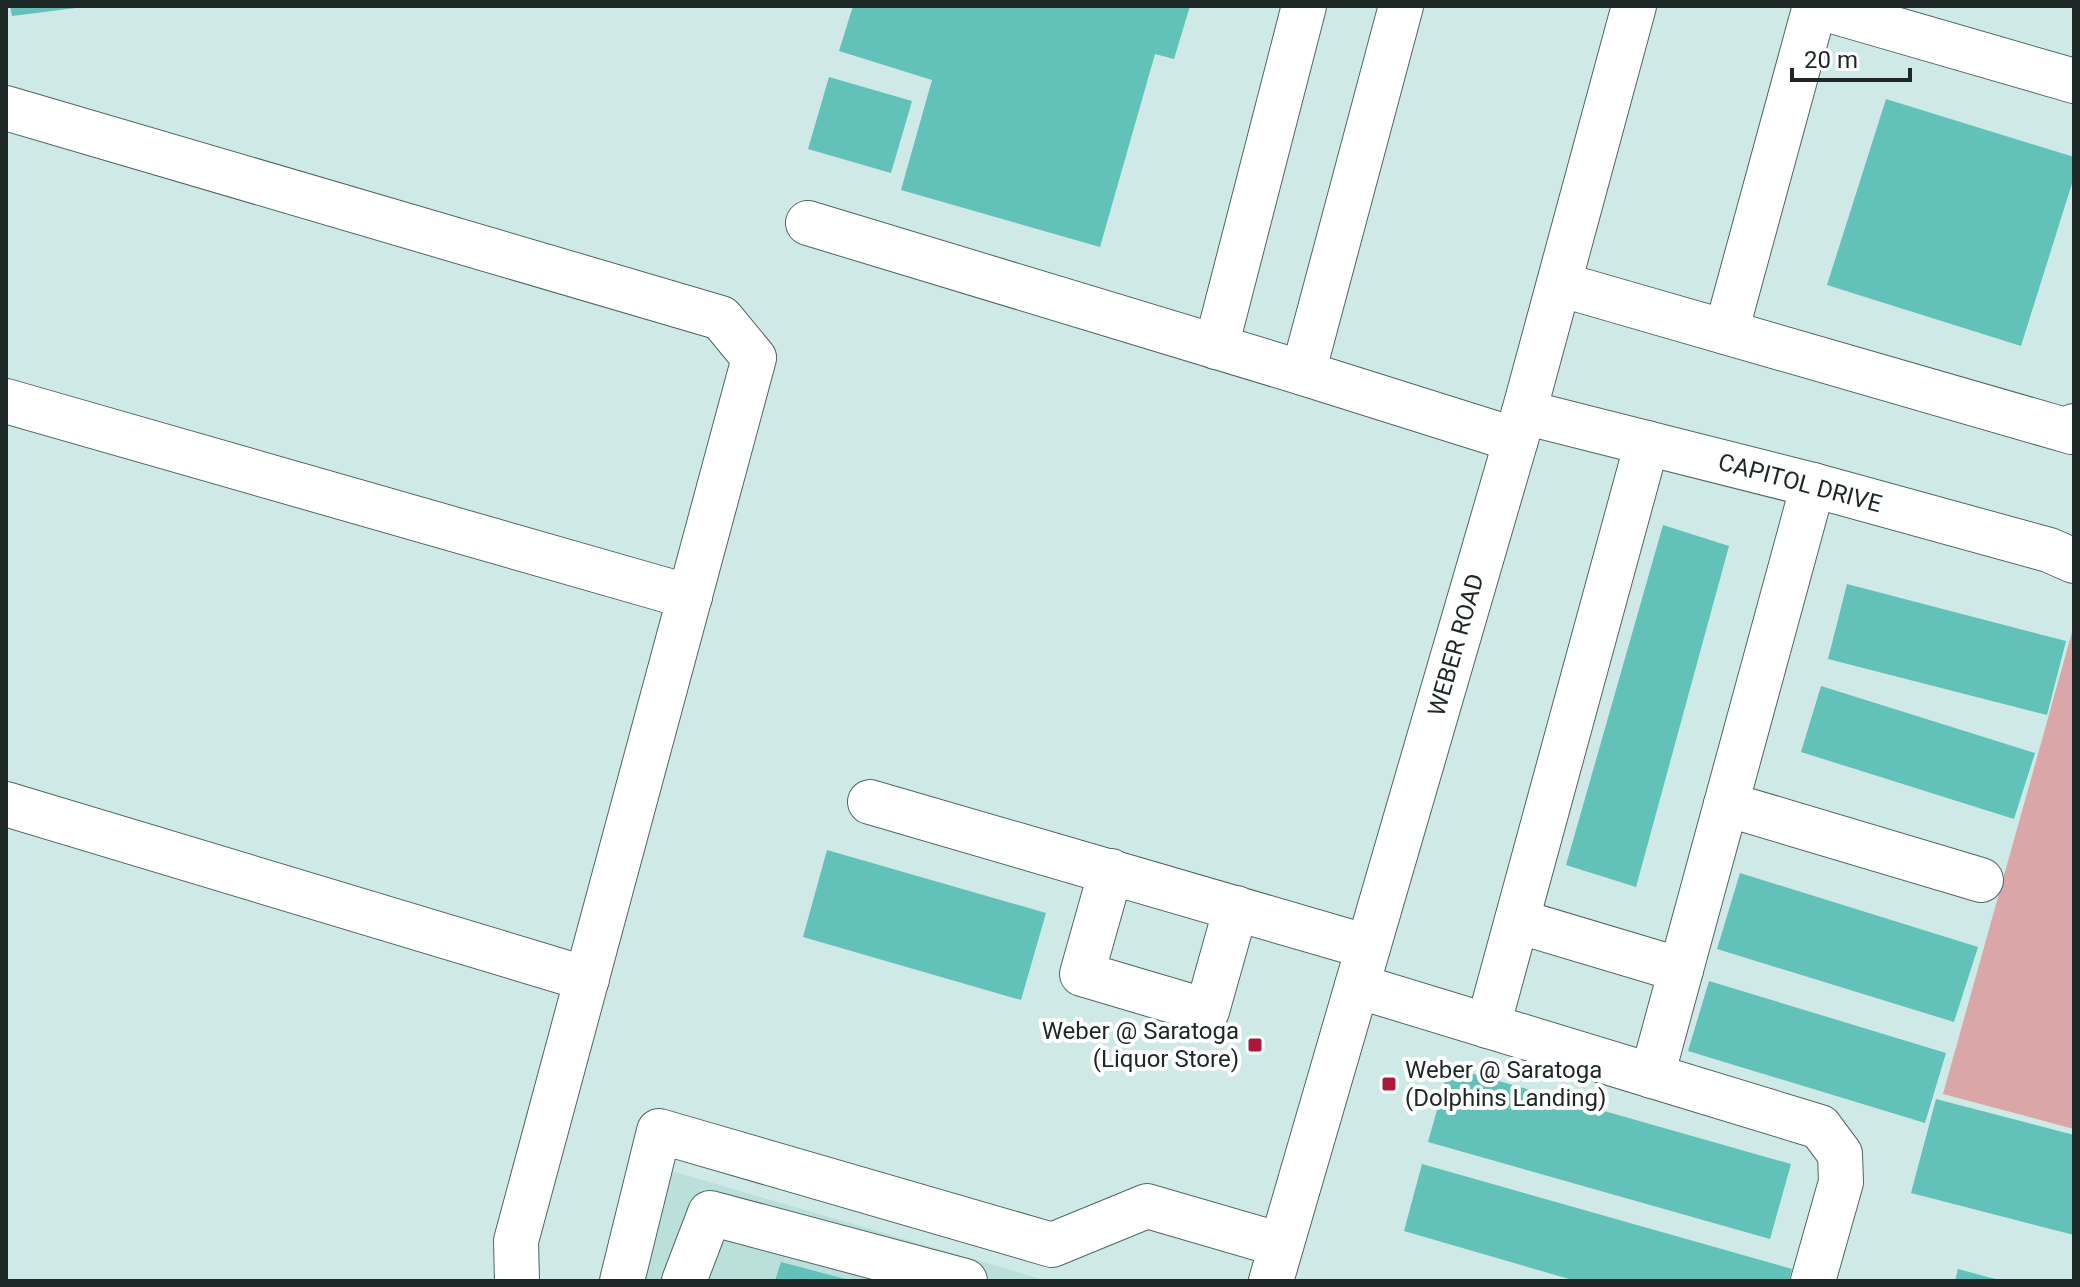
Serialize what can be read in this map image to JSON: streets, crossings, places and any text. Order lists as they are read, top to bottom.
{
  "streets": {
    "main road": ["CAPITOL DRIVE", "WEBER ROAD"]
  },
  "crossings": [
    ["CAPITOL DRIVE", "WEBER ROAD"]
  ],
  "places": {
    "transit": ["Weber @ Saratoga (Liquor Store)", "Weber @ Saratoga (Dolphins Landing)"]
  },
  "scale_bar": "20 m"
}
